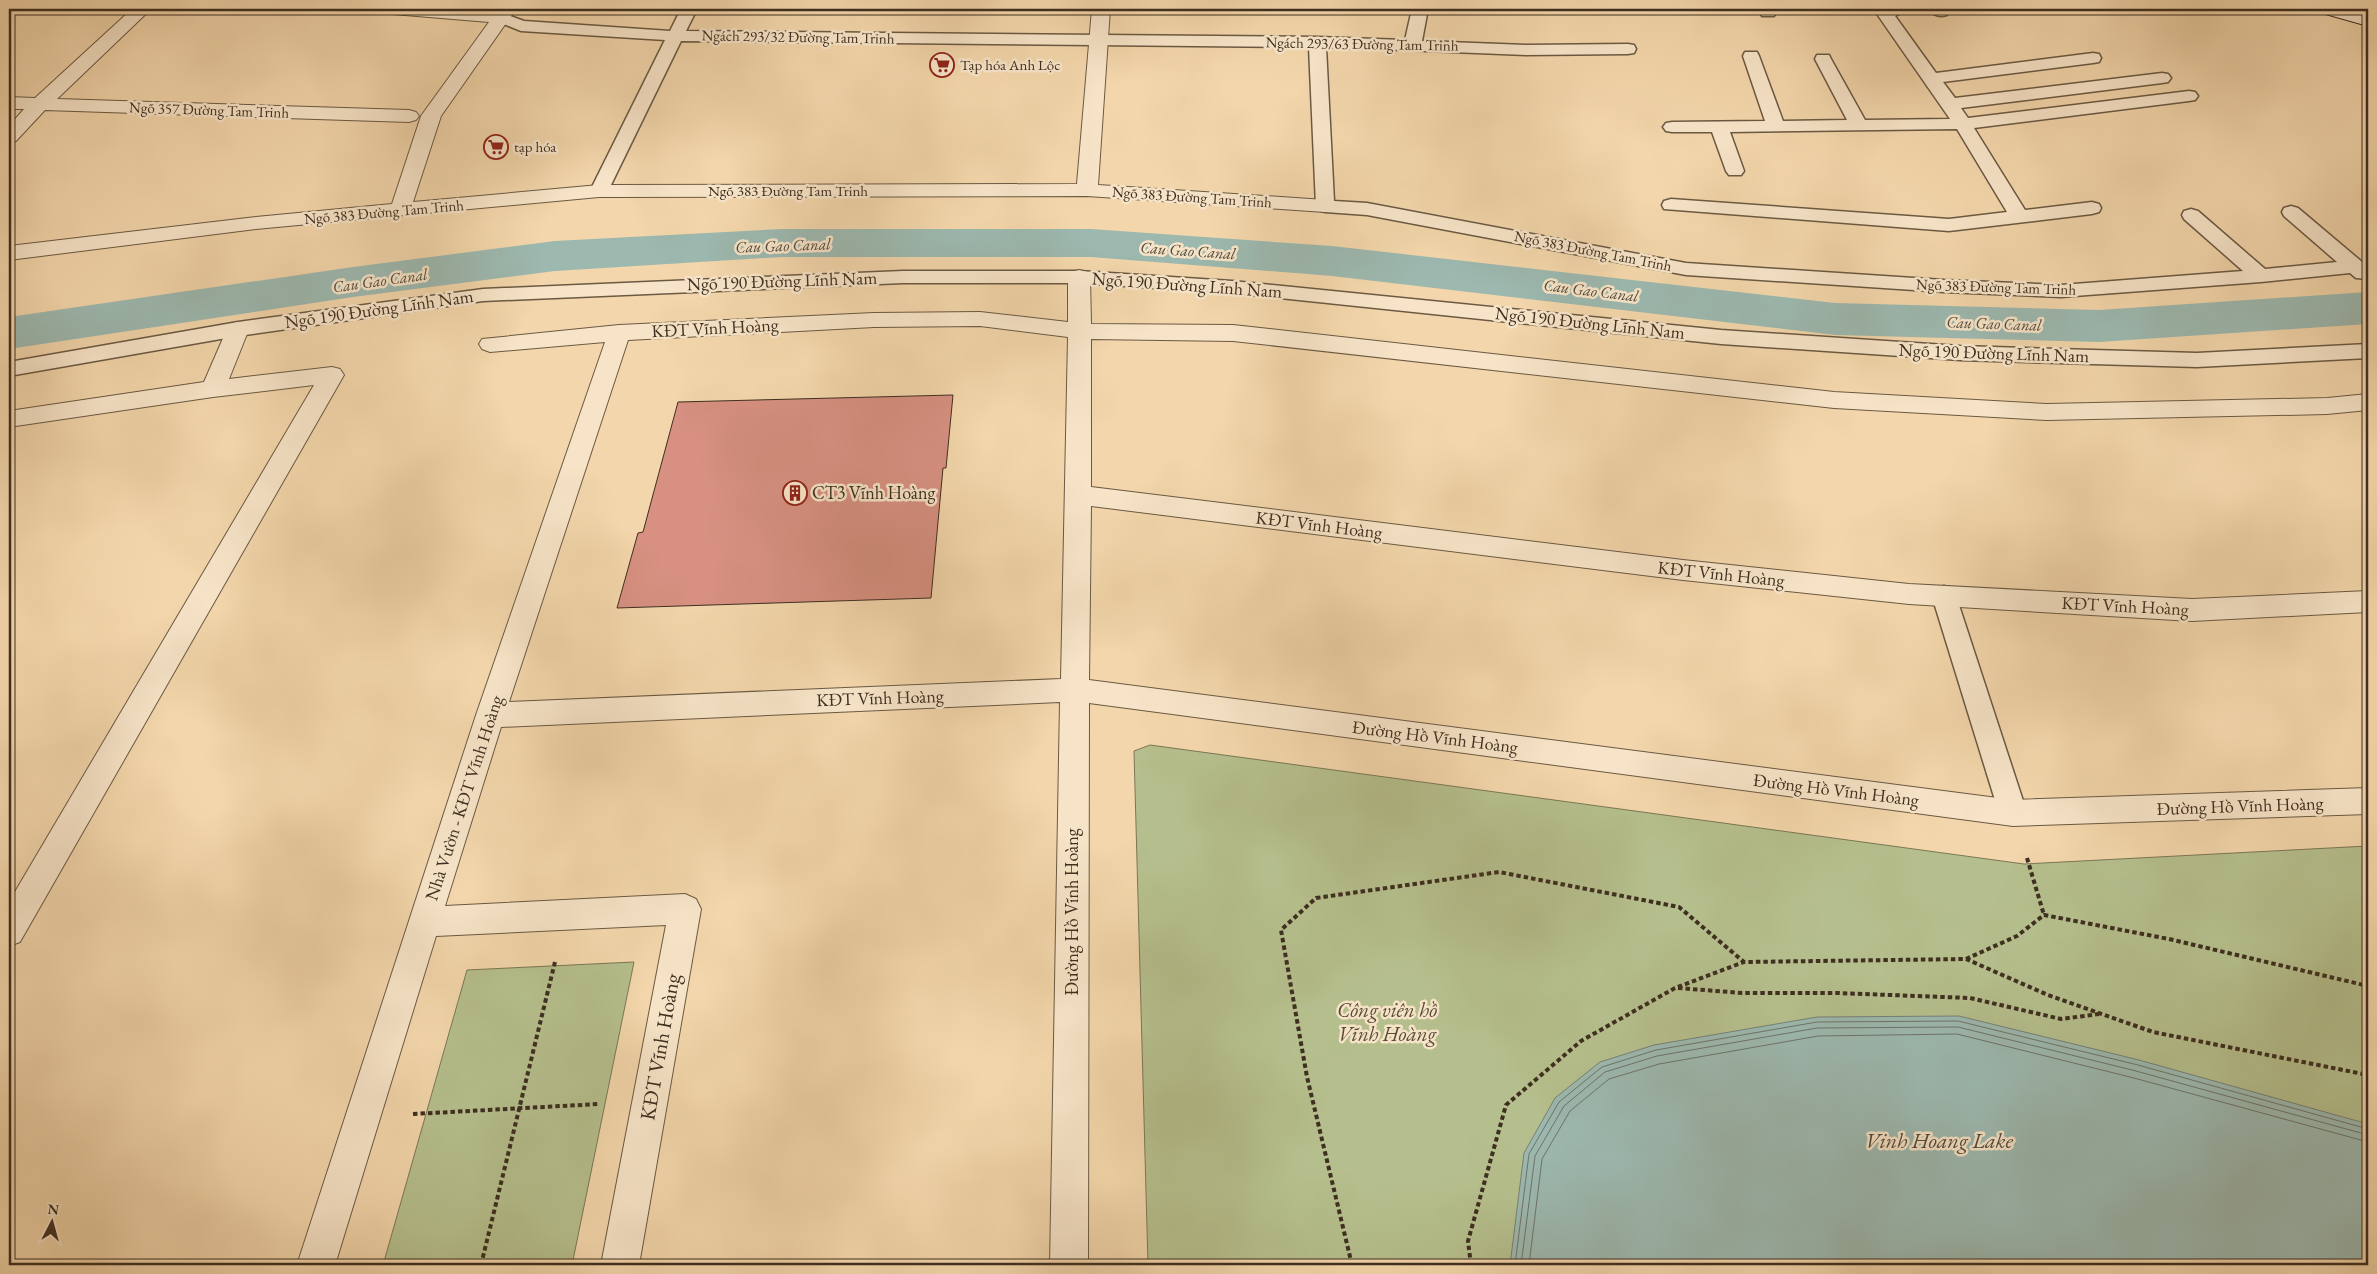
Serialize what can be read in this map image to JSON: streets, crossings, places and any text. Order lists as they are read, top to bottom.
{
  "streets": {
    "street": [
      "Ngõ 357 Đường Tam Trinh",
      "Ngõ 383 Đường Tam Trinh",
      "KĐT Vĩnh Hoàng",
      "Đường Hồ Vĩnh Hoàng",
      "Nhà Vườn - KĐT Vĩnh Hoàng"
    ],
    "lane": ["Ngách 293/32 Đường Tam Trinh", "Ngách 293/63 Đường Tam Trinh", "Ngõ 190 Đường Lĩnh Nam"]
  },
  "crossings": [
    ["Ngách 293/32 Đường Tam Trinh", "Ngách 293/63 Đường Tam Trinh"],
    ["KĐT Vĩnh Hoàng", "Đường Hồ Vĩnh Hoàng"],
    ["KĐT Vĩnh Hoàng", "Nhà Vườn - KĐT Vĩnh Hoàng"]
  ],
  "water": ["Cau Gao Canal", "Vinh Hoang Lake"],
  "parks": ["Công viên hồ Vĩnh Hoàng"],
  "places": {
    "supermarket": ["Tạp hóa Anh Lộc", "tạp hóa"],
    "building": ["CT3 Vĩnh Hoàng"]
  },
  "north": "top"
}
